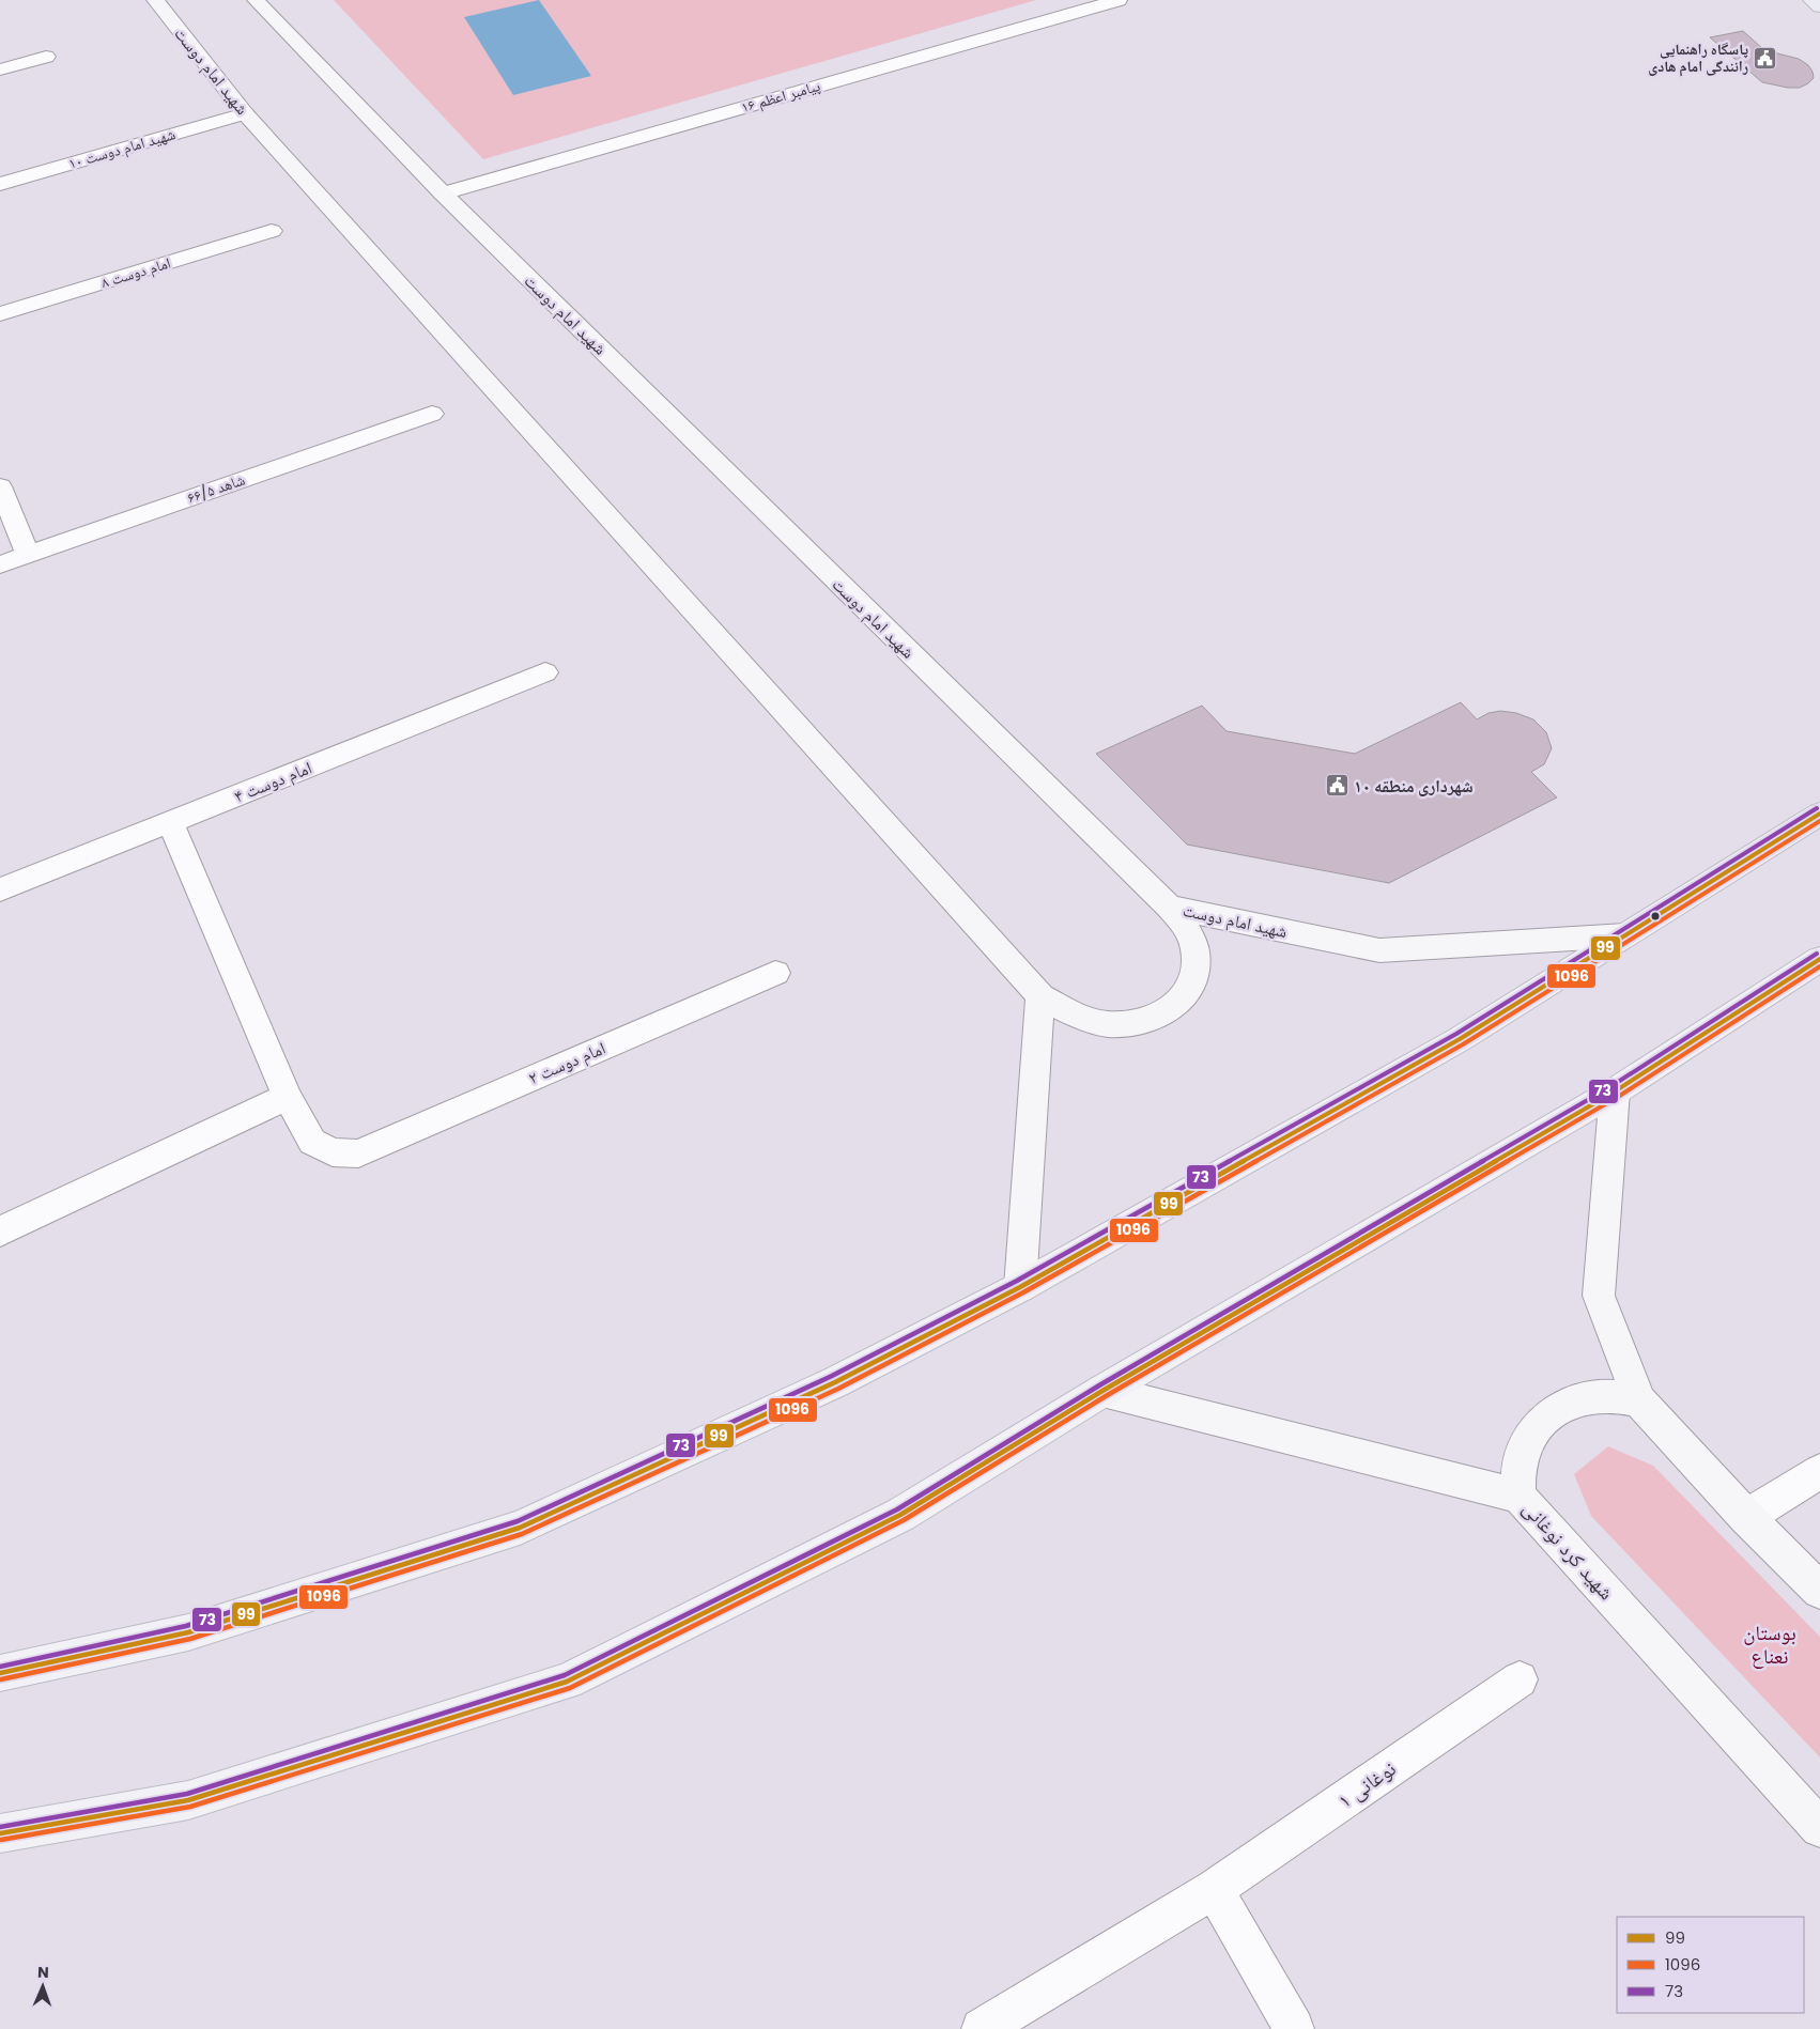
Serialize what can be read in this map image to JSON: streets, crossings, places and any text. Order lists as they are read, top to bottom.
{
  "streets": {
    "main road": ["شهید امام دوست", "شهید کرد نوغانی"],
    "street": [
      "پیامبر اعظم ۱۶",
      "شهید امام دوست ۱۰",
      "امام دوست ۸",
      "شاهد ۶۶/۵",
      "امام دوست ۴",
      "امام دوست ۲",
      "نوغانی ۱"
    ]
  },
  "crossings": [
    ["شهید امام دوست", "پیامبر اعظم ۱۶"],
    ["شهید امام دوست", "شهید امام دوست ۱۰"]
  ],
  "parks": ["بوستان نعناع"],
  "places": {
    "public building": ["پاسگاه راهنمایی رانندگی امام هادی", "شهرداری منطقه ۱۰"]
  },
  "lines": ["transit line 73", "transit line 99", "transit line 1096"],
  "legend": ["99", "1096", "73"],
  "north": "top"
}
